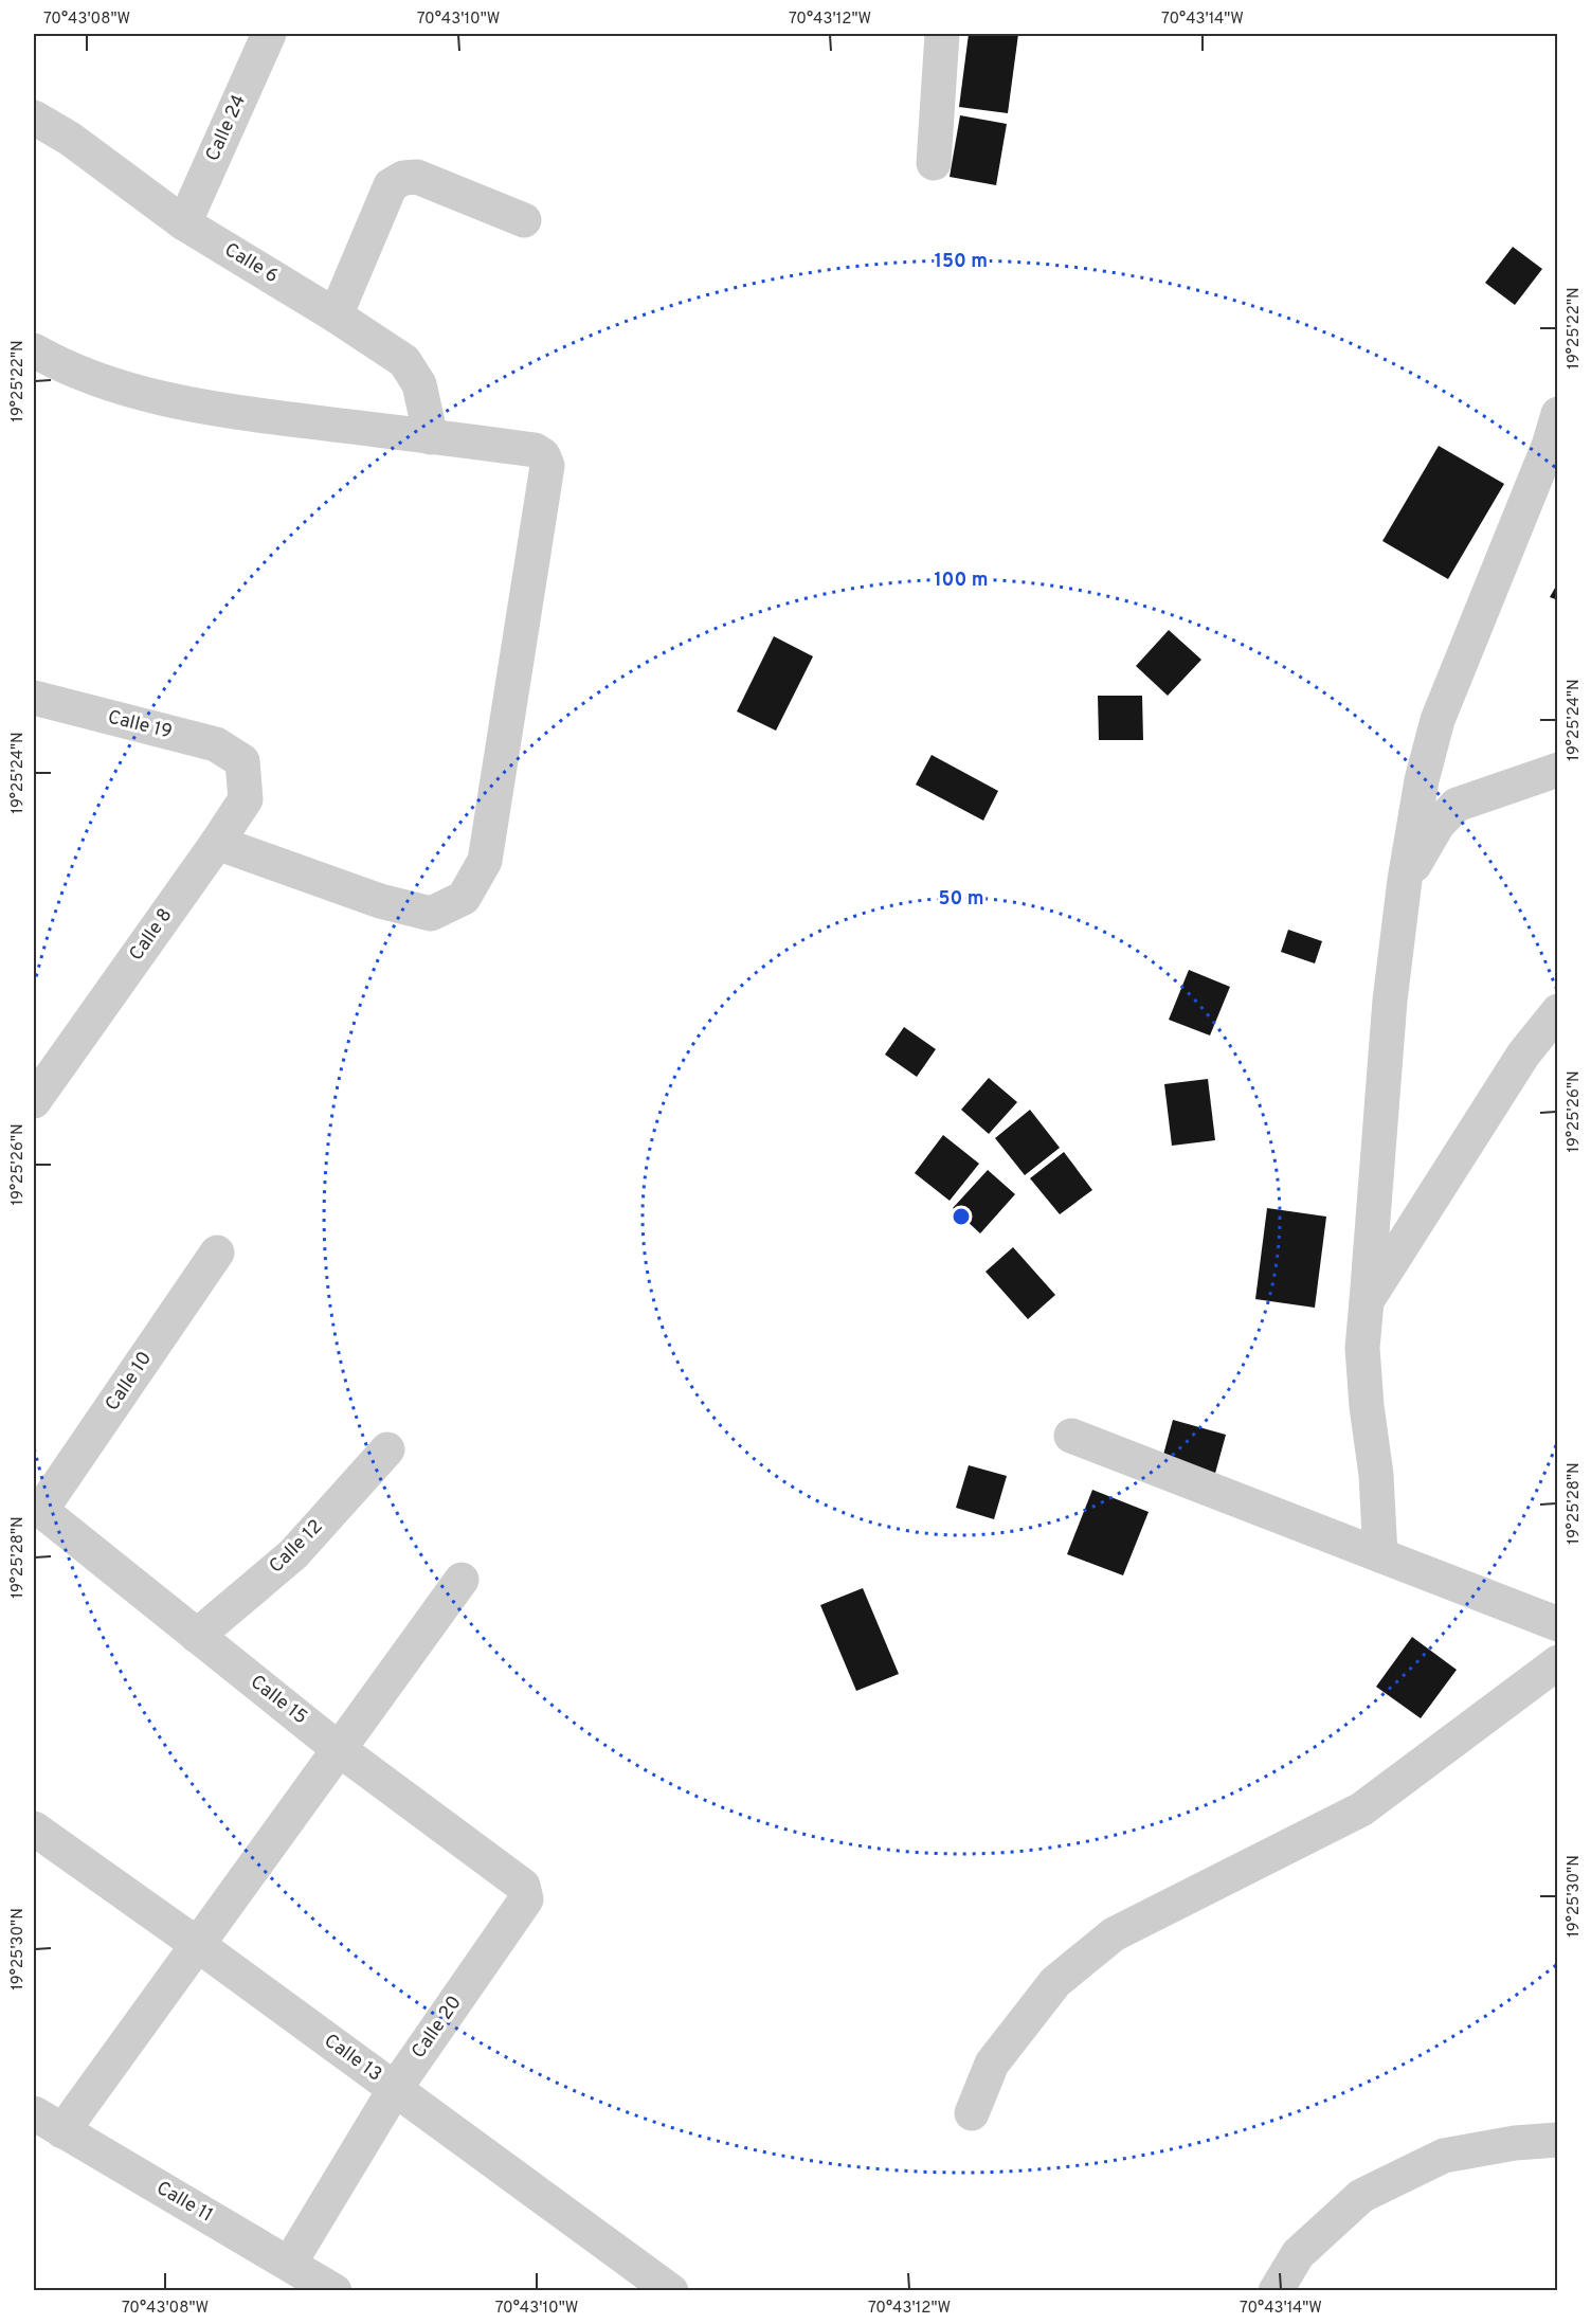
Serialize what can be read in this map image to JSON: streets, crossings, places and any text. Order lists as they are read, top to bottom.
{
  "streets": {
    "street": [
      "Calle 24",
      "Calle 6",
      "Calle 19",
      "Calle 8",
      "Calle 10",
      "Calle 12",
      "Calle 15",
      "Calle 20",
      "Calle 13",
      "Calle 11"
    ]
  },
  "crossings": [
    ["Calle 24", "Calle 6"],
    ["Calle 19", "Calle 8"],
    ["Calle 10", "Calle 15"],
    ["Calle 12", "Calle 15"],
    ["Calle 15", "Calle 20"],
    ["Calle 20", "Calle 13"],
    ["Calle 20", "Calle 11"]
  ],
  "coordinates": [
    "70°43'08\"W",
    "70°43'10\"W",
    "70°43'12\"W",
    "70°43'14\"W",
    "19°25'22\"N",
    "19°25'24\"N",
    "19°25'26\"N",
    "19°25'28\"N",
    "19°25'30\"N"
  ],
  "rings": ["150 m", "100 m", "50 m"]
}
